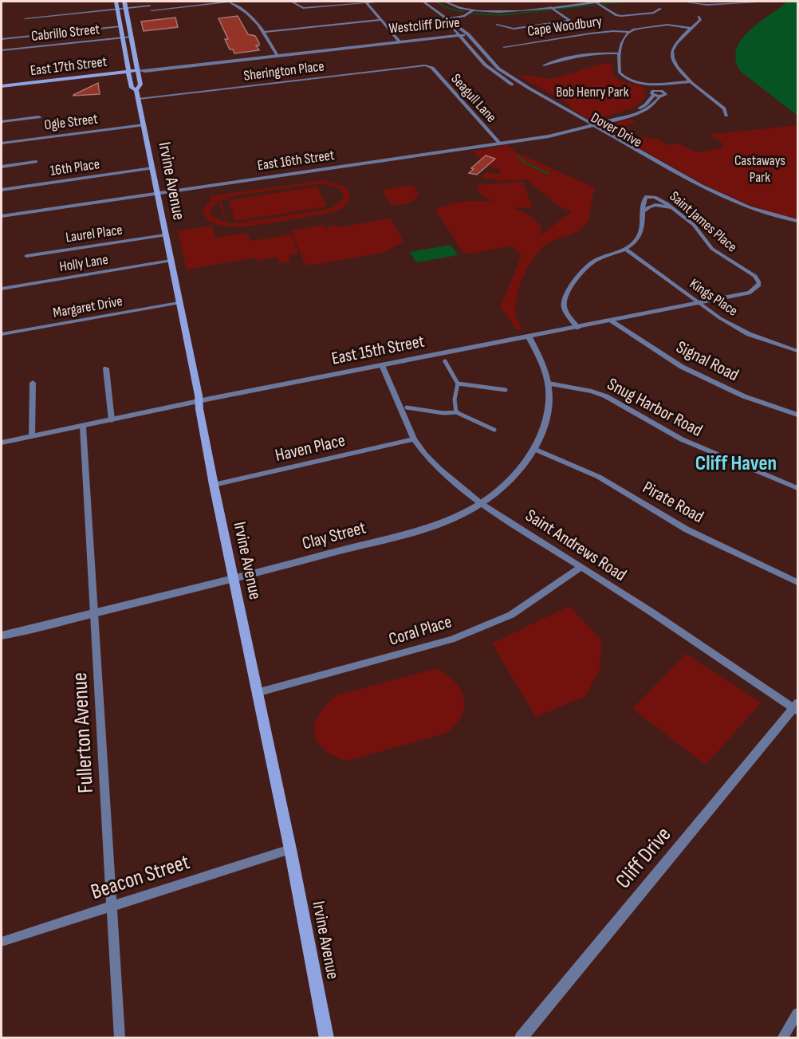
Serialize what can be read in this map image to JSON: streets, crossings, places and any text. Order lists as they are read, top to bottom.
{
  "streets": {
    "main road": ["East 17th Street", "Irvine Avenue"],
    "street": [
      "Westcliff Drive",
      "Cape Woodbury",
      "Cabrillo Street",
      "Sherington Place",
      "Seagull Lane",
      "Ogle Street",
      "Dover Drive",
      "East 16th Street",
      "16th Place",
      "Saint James Place",
      "Laurel Place",
      "Holly Lane",
      "Kings Place",
      "Margaret Drive",
      "East 15th Street",
      "Signal Road",
      "Snug Harbor Road",
      "Haven Place",
      "Pirate Road",
      "Clay Street",
      "Saint Andrews Road",
      "Coral Place",
      "Fullerton Avenue",
      "Cliff Drive",
      "Beacon Street"
    ]
  },
  "crossings": [
    ["Westcliff Drive", "East 17th Street"],
    ["Westcliff Drive", "Dover Drive"],
    ["Westcliff Drive", "Irvine Avenue"],
    ["Cabrillo Street", "Irvine Avenue"],
    ["East 17th Street", "Irvine Avenue"],
    ["Sherington Place", "Seagull Lane"],
    ["Sherington Place", "Irvine Avenue"],
    ["Seagull Lane", "East 16th Street"],
    ["Ogle Street", "Irvine Avenue"],
    ["Dover Drive", "East 16th Street"],
    ["East 16th Street", "Irvine Avenue"],
    ["16th Place", "Irvine Avenue"],
    ["Irvine Avenue", "Laurel Place"],
    ["Irvine Avenue", "Holly Lane"],
    ["Irvine Avenue", "Margaret Drive"],
    ["Irvine Avenue", "East 15th Street"],
    ["Irvine Avenue", "Haven Place"],
    ["Irvine Avenue", "Clay Street"],
    ["Irvine Avenue", "Coral Place"],
    ["Irvine Avenue", "Beacon Street"],
    ["Saint James Place", "East 15th Street"],
    ["Kings Place", "East 15th Street"],
    ["East 15th Street", "Signal Road"],
    ["East 15th Street", "Clay Street"],
    ["East 15th Street", "Saint Andrews Road"],
    ["East 15th Street", "Fullerton Avenue"],
    ["Snug Harbor Road", "Clay Street"],
    ["Haven Place", "Saint Andrews Road"],
    ["Pirate Road", "Clay Street"],
    ["Clay Street", "Saint Andrews Road"],
    ["Clay Street", "Fullerton Avenue"],
    ["Saint Andrews Road", "Coral Place"],
    ["Saint Andrews Road", "Cliff Drive"],
    ["Fullerton Avenue", "Beacon Street"]
  ],
  "districts": ["Cliff Haven"],
  "parks": ["Bob Henry Park", "Castaways Park"]
}
